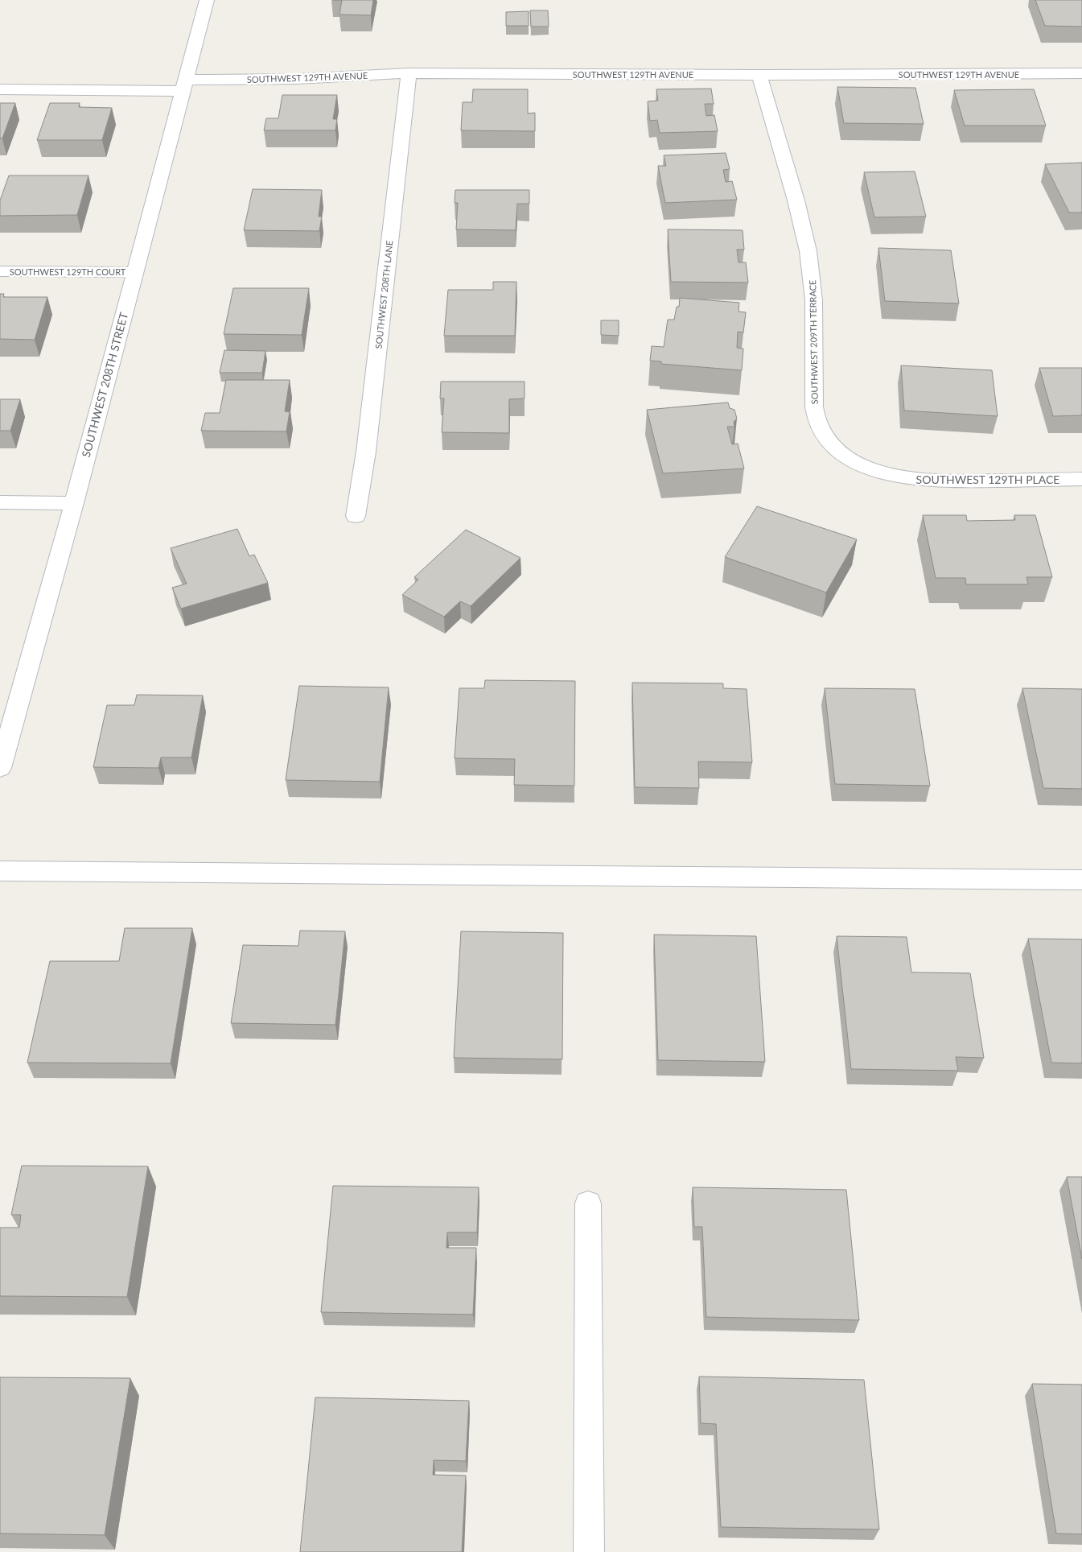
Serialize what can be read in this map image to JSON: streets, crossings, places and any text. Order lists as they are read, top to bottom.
{
  "streets": {
    "street": [
      "SOUTHWEST 129TH AVENUE",
      "SOUTHWEST 129TH COURT",
      "SOUTHWEST 208TH LANE",
      "SOUTHWEST 209TH TERRACE",
      "SOUTHWEST 208TH STREET",
      "SOUTHWEST 129TH PLACE"
    ]
  },
  "crossings": [
    ["SOUTHWEST 129TH AVENUE", "SOUTHWEST 208TH LANE"],
    ["SOUTHWEST 129TH AVENUE", "SOUTHWEST 209TH TERRACE"],
    ["SOUTHWEST 129TH AVENUE", "SOUTHWEST 208TH STREET"],
    ["SOUTHWEST 129TH COURT", "SOUTHWEST 208TH STREET"],
    ["SOUTHWEST 209TH TERRACE", "SOUTHWEST 129TH PLACE"]
  ]
}
